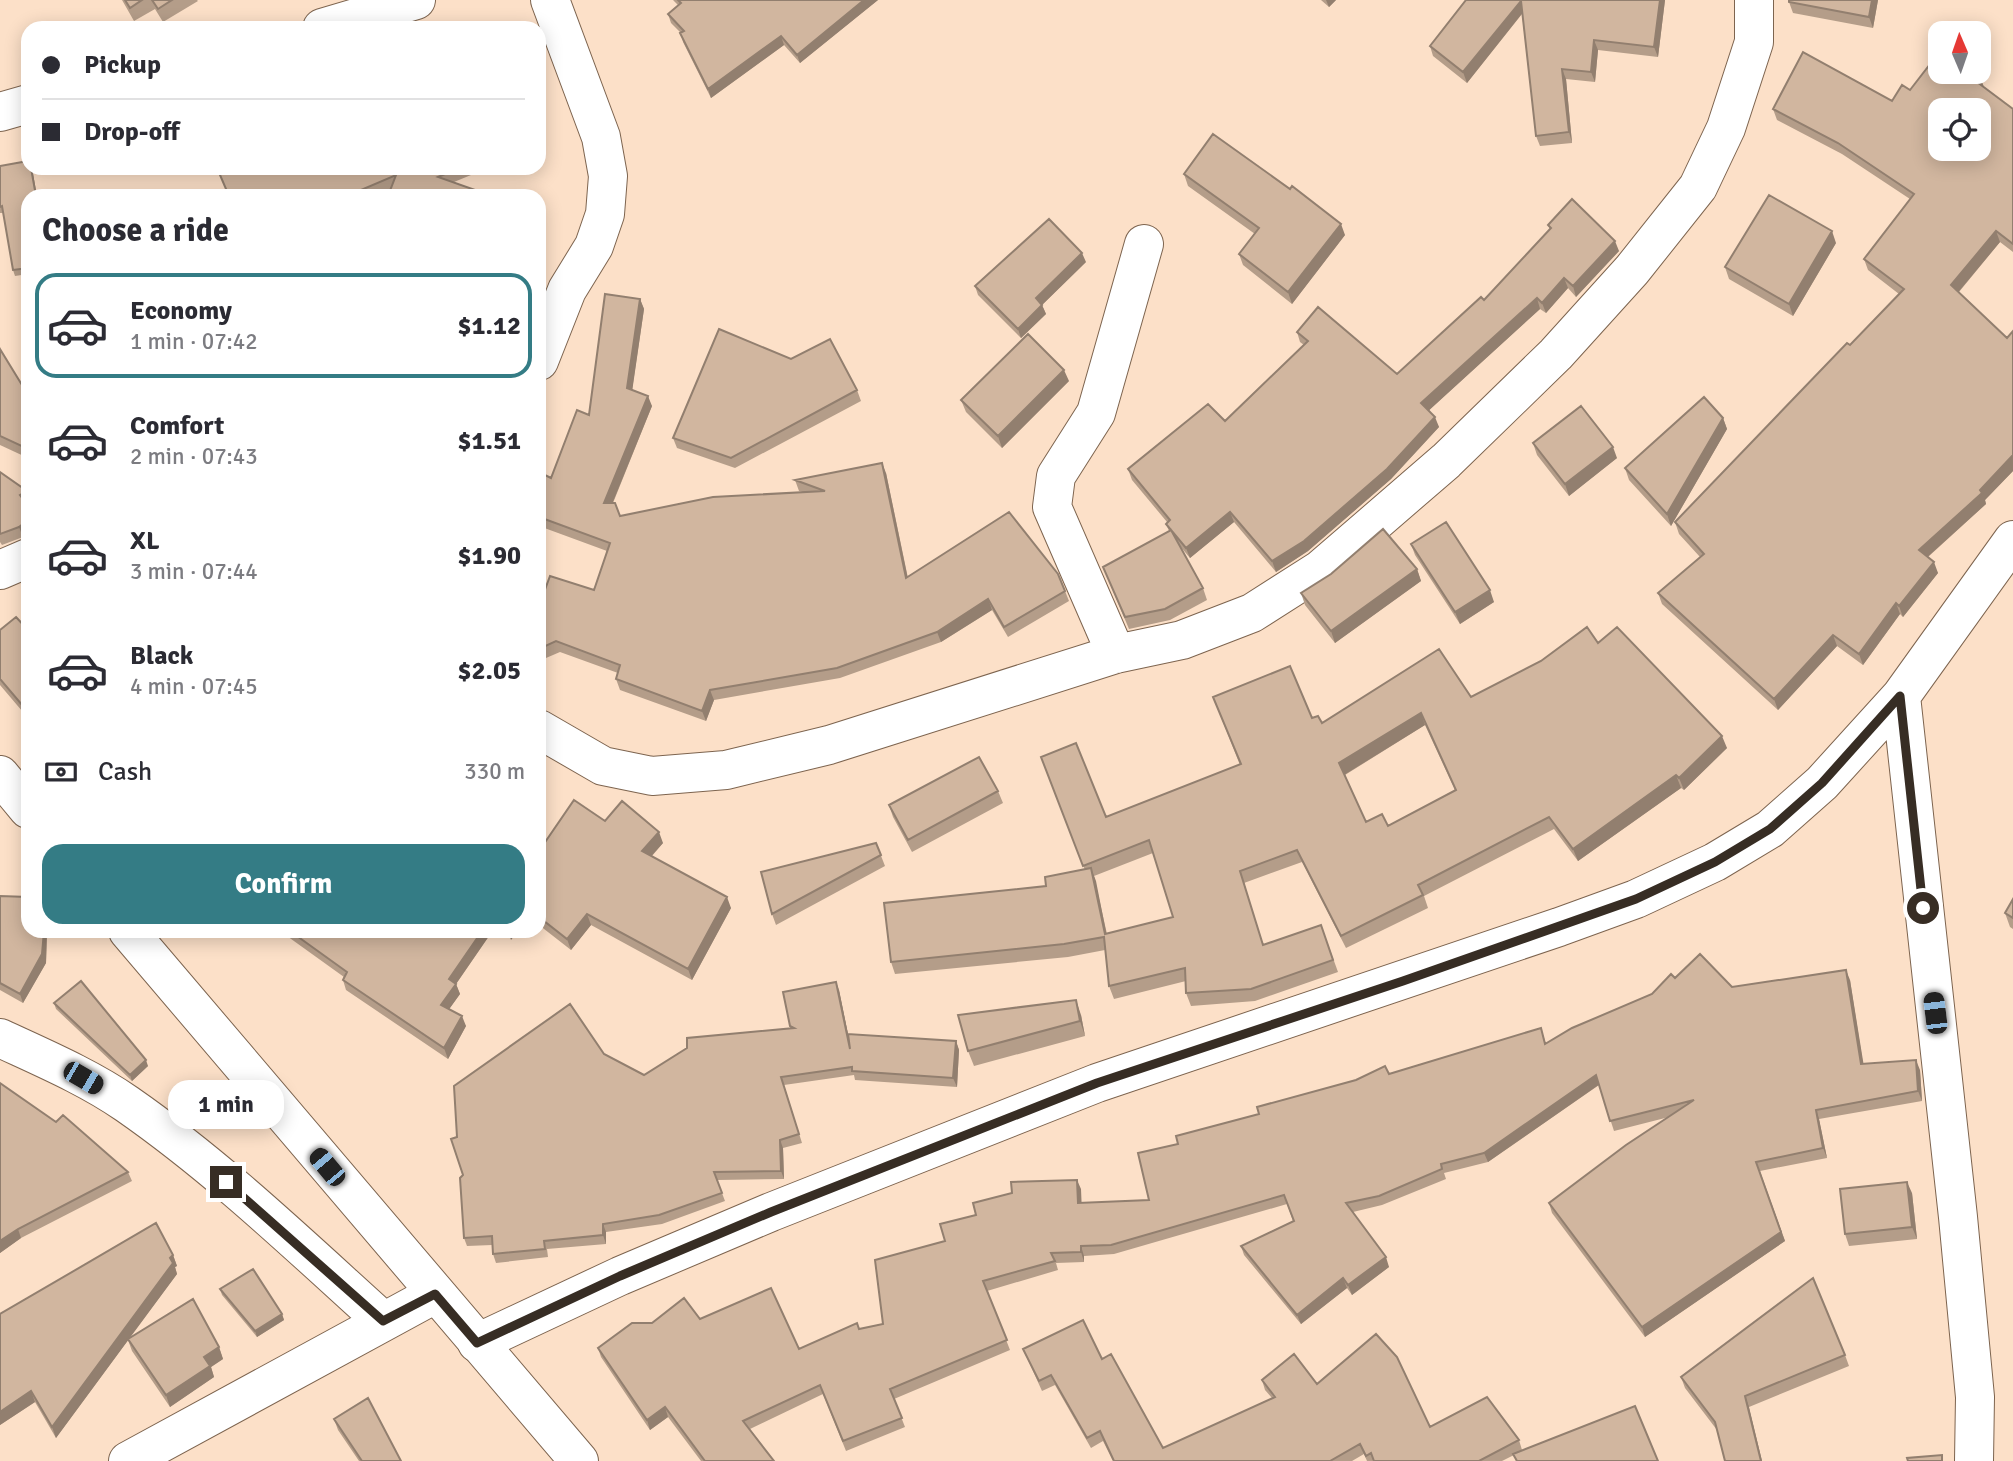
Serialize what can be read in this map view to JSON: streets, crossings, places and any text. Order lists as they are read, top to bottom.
{
  "north": "top",
  "page": {
    "banner": ["Pickup", "Drop-off"],
    "heading": "Choose a ride",
    "list": [
      {
        "name": "Economy",
        "note": "1 min · 07:42",
        "value": "$1.12"
      },
      {
        "name": "Comfort",
        "note": "2 min · 07:43",
        "value": "$1.51"
      },
      {
        "name": "XL",
        "note": "3 min · 07:44",
        "value": "$1.90"
      },
      {
        "name": "Black",
        "note": "4 min · 07:45",
        "value": "$2.05"
      }
    ],
    "pay": ["Cash", "330 m"],
    "buttons": "Confirm",
    "bubble": "1 min"
  }
}
